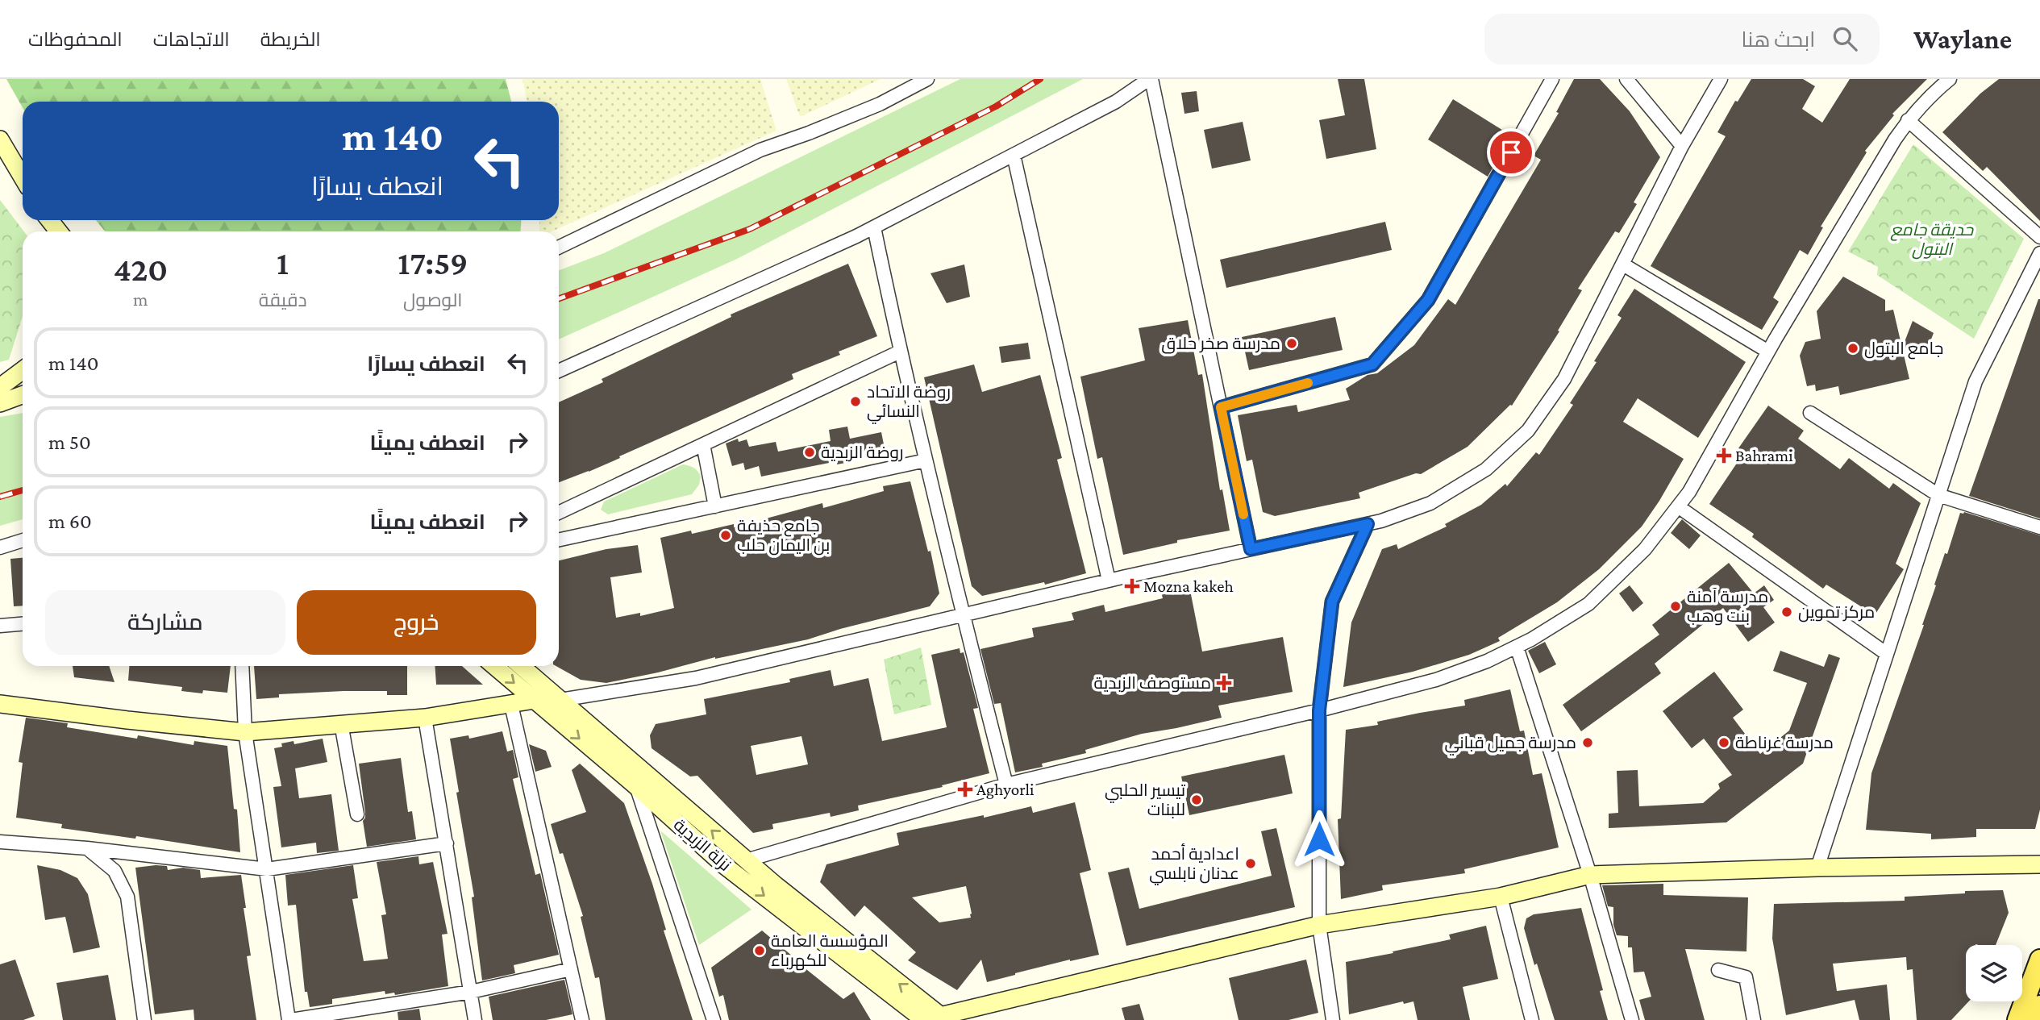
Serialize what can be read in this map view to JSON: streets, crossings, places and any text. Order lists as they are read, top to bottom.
{
  "streets": {
    "main road": ["نزلة الزبدية"]
  },
  "parks": ["حديقة جامع البتول"],
  "places": {
    "other": [
      "مدرسة صخر حلاق",
      "جامع البتول",
      "روضة الاتحاد النسائي",
      "روضة الزبدية",
      "جامع حذيفة بن اليمان حلب",
      "مدرسة آمنة بنت وهب",
      "مركز تموين",
      "مدرسة جميل قباني",
      "مدرسة غرناطة",
      "تيسير الحلبي للبنات",
      "اعدادية أحمد عدنان نابلسي",
      "المؤسسة العامة للكهرباء"
    ],
    "health": [
      "Bahrami",
      "Mozna kakeh",
      "مستوصف الزبدية",
      "Aghyorli"
    ]
  },
  "page": {
    "header": "Waylane",
    "search": "ابحث هنا",
    "nav": ["الخريطة", "الاتجاهات", "المحفوظات"],
    "turn": ["140 m", "انعطف يسارًا"],
    "eta": [
      "17:59",
      "الوصول",
      "1",
      "دقيقة",
      "420",
      "m"
    ],
    "list": [
      {
        "name": "انعطف يسارًا",
        "value": "140 m"
      },
      {
        "name": "انعطف يمينًا",
        "value": "50 m"
      },
      {
        "name": "انعطف يمينًا",
        "value": "60 m"
      }
    ],
    "buttons": ["خروج", "مشاركة"]
  }
}
